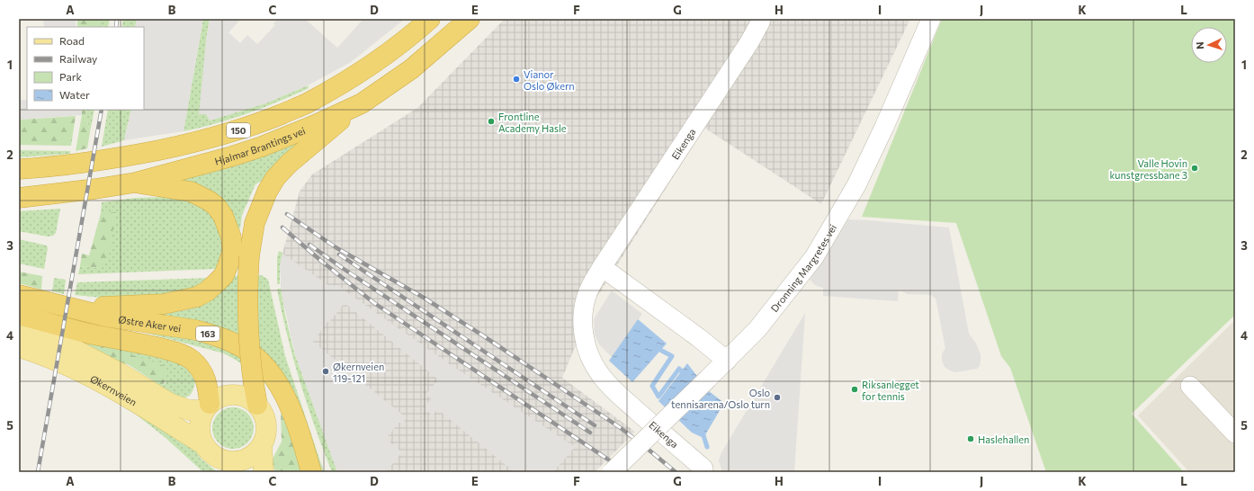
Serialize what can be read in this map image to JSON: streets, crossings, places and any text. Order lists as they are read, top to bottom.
{
  "streets": {
    "highway": [
      "150",
      "Hjalmar Brantings vei",
      "Østre Aker vei",
      "163"
    ],
    "main road": ["Økernveien"],
    "street": ["Eikenga", "Dronning Margretes vei"]
  },
  "places": [
    "Vianor Oslo Økern",
    "Frontline Academy Hasle",
    "Valle Hovin kunstgressbane 3",
    "Økernveien 119-121",
    "Riksanlegget for tennis",
    "Oslo tennisarena/Oslo turn",
    "Haslehallen"
  ],
  "legend": [
    "Road",
    "Railway",
    "Park",
    "Water"
  ],
  "north": "left",
  "grid": {
    "columns": [
      "A",
      "B",
      "C",
      "D",
      "E",
      "F",
      "G",
      "H",
      "I",
      "J",
      "K",
      "L"
    ],
    "rows": [
      "1",
      "2",
      "3",
      "4",
      "5"
    ]
  }
}
